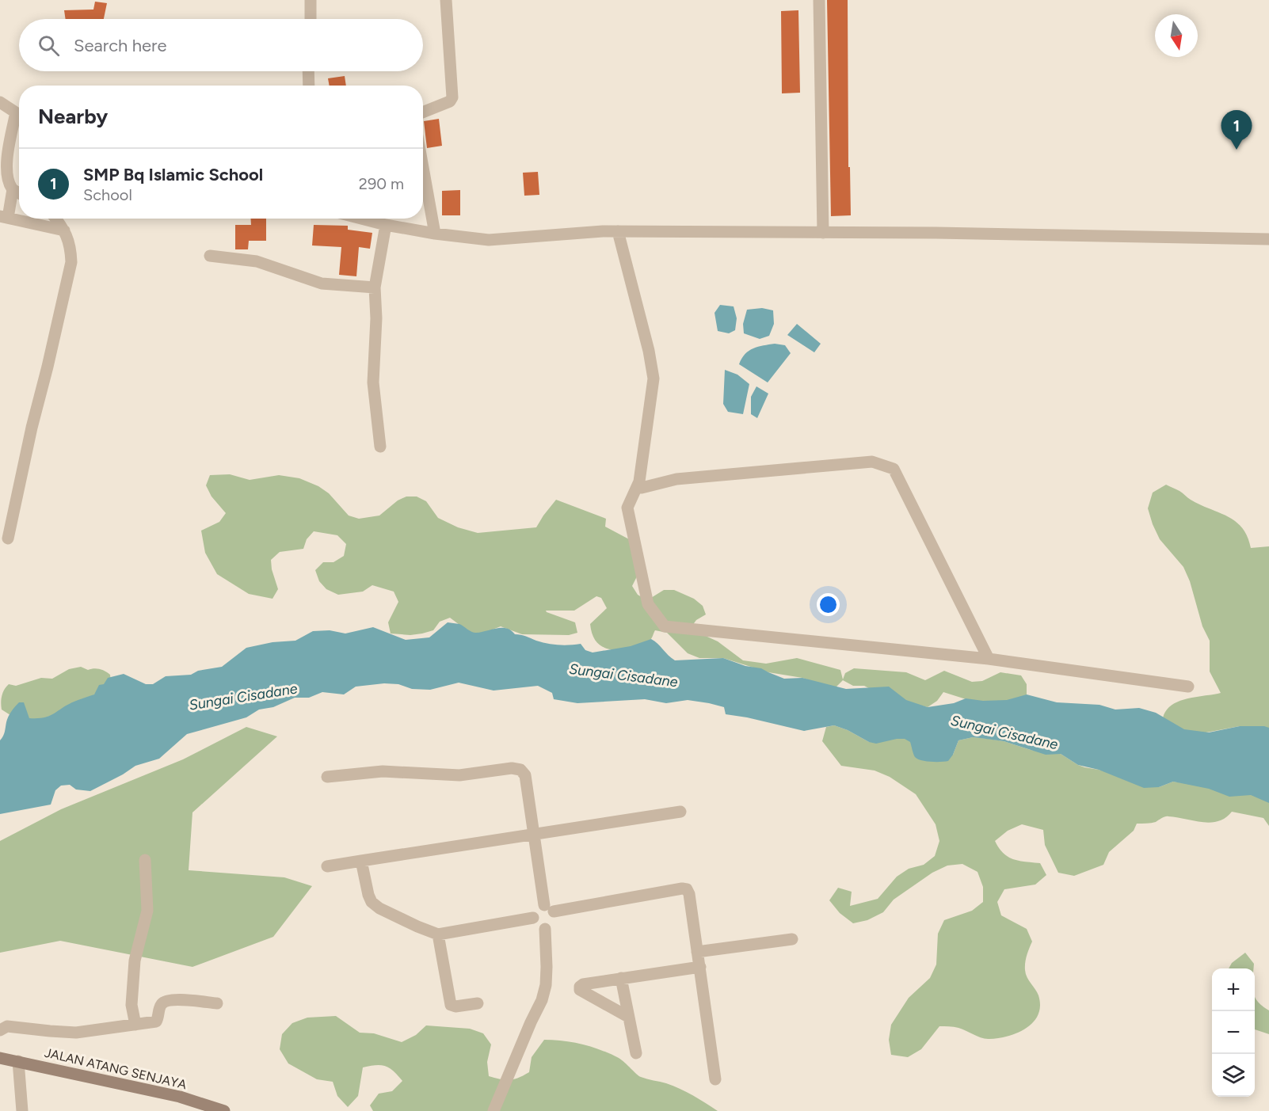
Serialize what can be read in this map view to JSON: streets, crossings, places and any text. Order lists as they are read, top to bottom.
{
  "streets": {
    "main road": ["JALAN ATANG SENJAYA"]
  },
  "water": ["Sungai Cisadane"],
  "north": "bottom",
  "page": {
    "search": "Search here",
    "heading": "Nearby",
    "pins": "1",
    "list": [
      {
        "mark": "1",
        "name": "SMP Bq Islamic School",
        "note": "School",
        "value": "290 m"
      }
    ],
    "map_buttons": ["+", "−"]
  }
}
